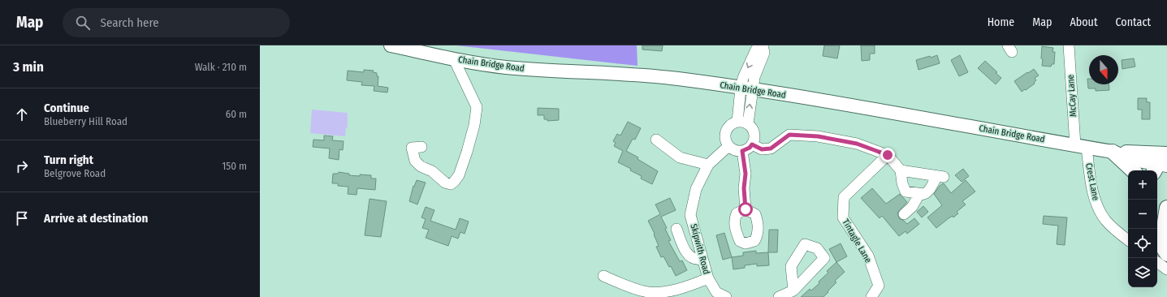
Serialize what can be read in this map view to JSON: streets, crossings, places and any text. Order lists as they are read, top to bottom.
{
  "streets": {
    "main road": ["Chain Bridge Road"],
    "street": [
      "McCay Lane",
      "Crest Lane",
      "Tintagle Lane",
      "Skipwith Road"
    ]
  },
  "crossings": [
    ["Chain Bridge Road", "McCay Lane"],
    ["Chain Bridge Road", "Crest Lane"],
    ["McCay Lane", "Crest Lane"]
  ],
  "north": "bottom",
  "page": {
    "header": "Map",
    "search": "Search here",
    "nav": [
      "Home",
      "Map",
      "About",
      "Contact"
    ],
    "heading": ["3 min", "Walk · 210 m"],
    "list": [
      ["Continue", "Blueberry Hill Road", "60 m"],
      ["Turn right", "Belgrove Road", "150 m"],
      "Arrive at destination"
    ],
    "map_buttons": ["+", "−"]
  }
}
